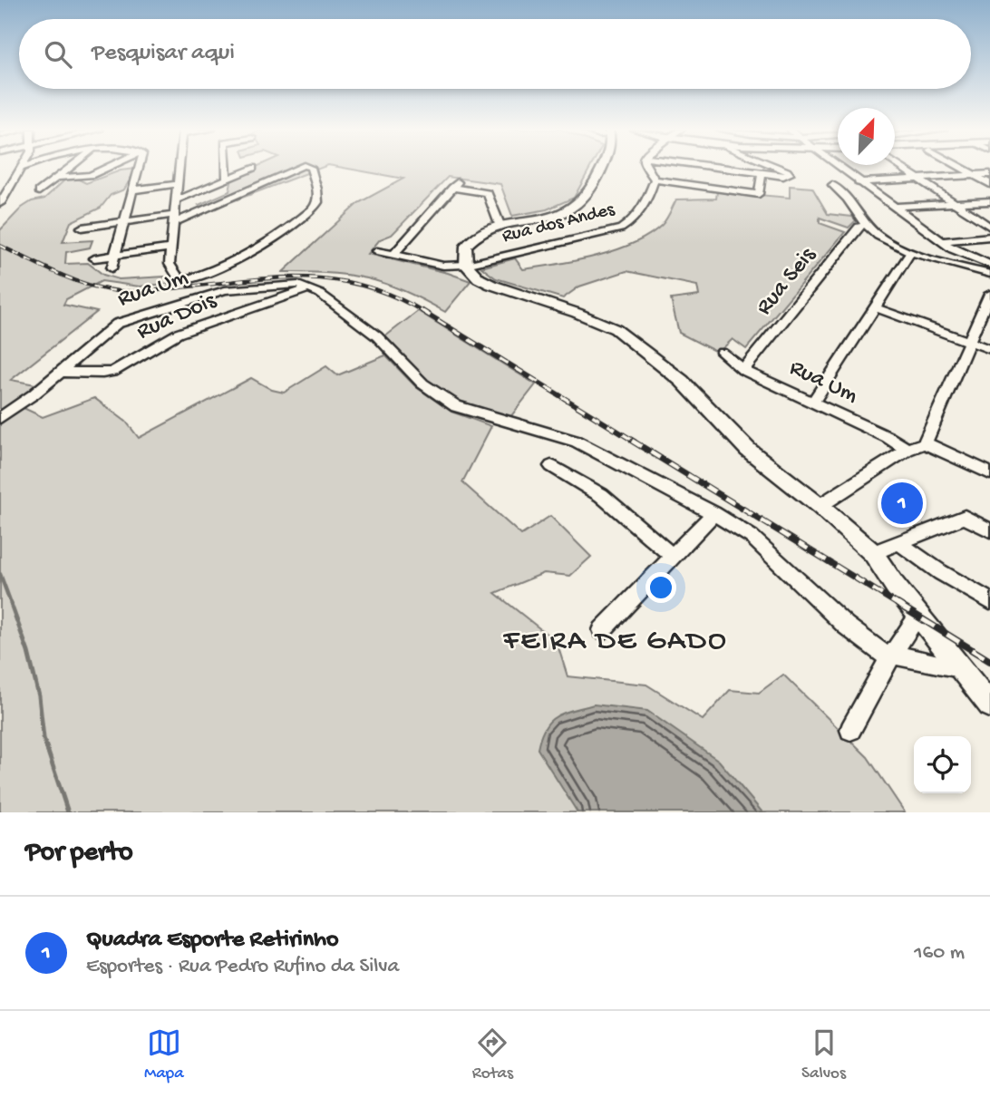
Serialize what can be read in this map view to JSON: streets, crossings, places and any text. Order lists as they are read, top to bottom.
{
  "streets": {
    "street": [
      "Rua dos Andes",
      "Rua Seis",
      "Rua Um",
      "Rua Dois"
    ]
  },
  "crossings": [
    ["Rua Seis", "Rua Um"],
    ["Rua Um", "Rua Dois"]
  ],
  "districts": ["FEIRA DE GADO"],
  "north": "top right",
  "page": {
    "search": "Pesquisar aqui",
    "pins": "1",
    "heading": "Por perto",
    "list": [
      {
        "mark": "1",
        "name": "Quadra Esporte Retirinho",
        "note": "Esportes · Rua Pedro Rufino da Silva",
        "value": "160 m"
      }
    ],
    "nav": ["Mapa", "Rotas", "Salvos"]
  }
}
